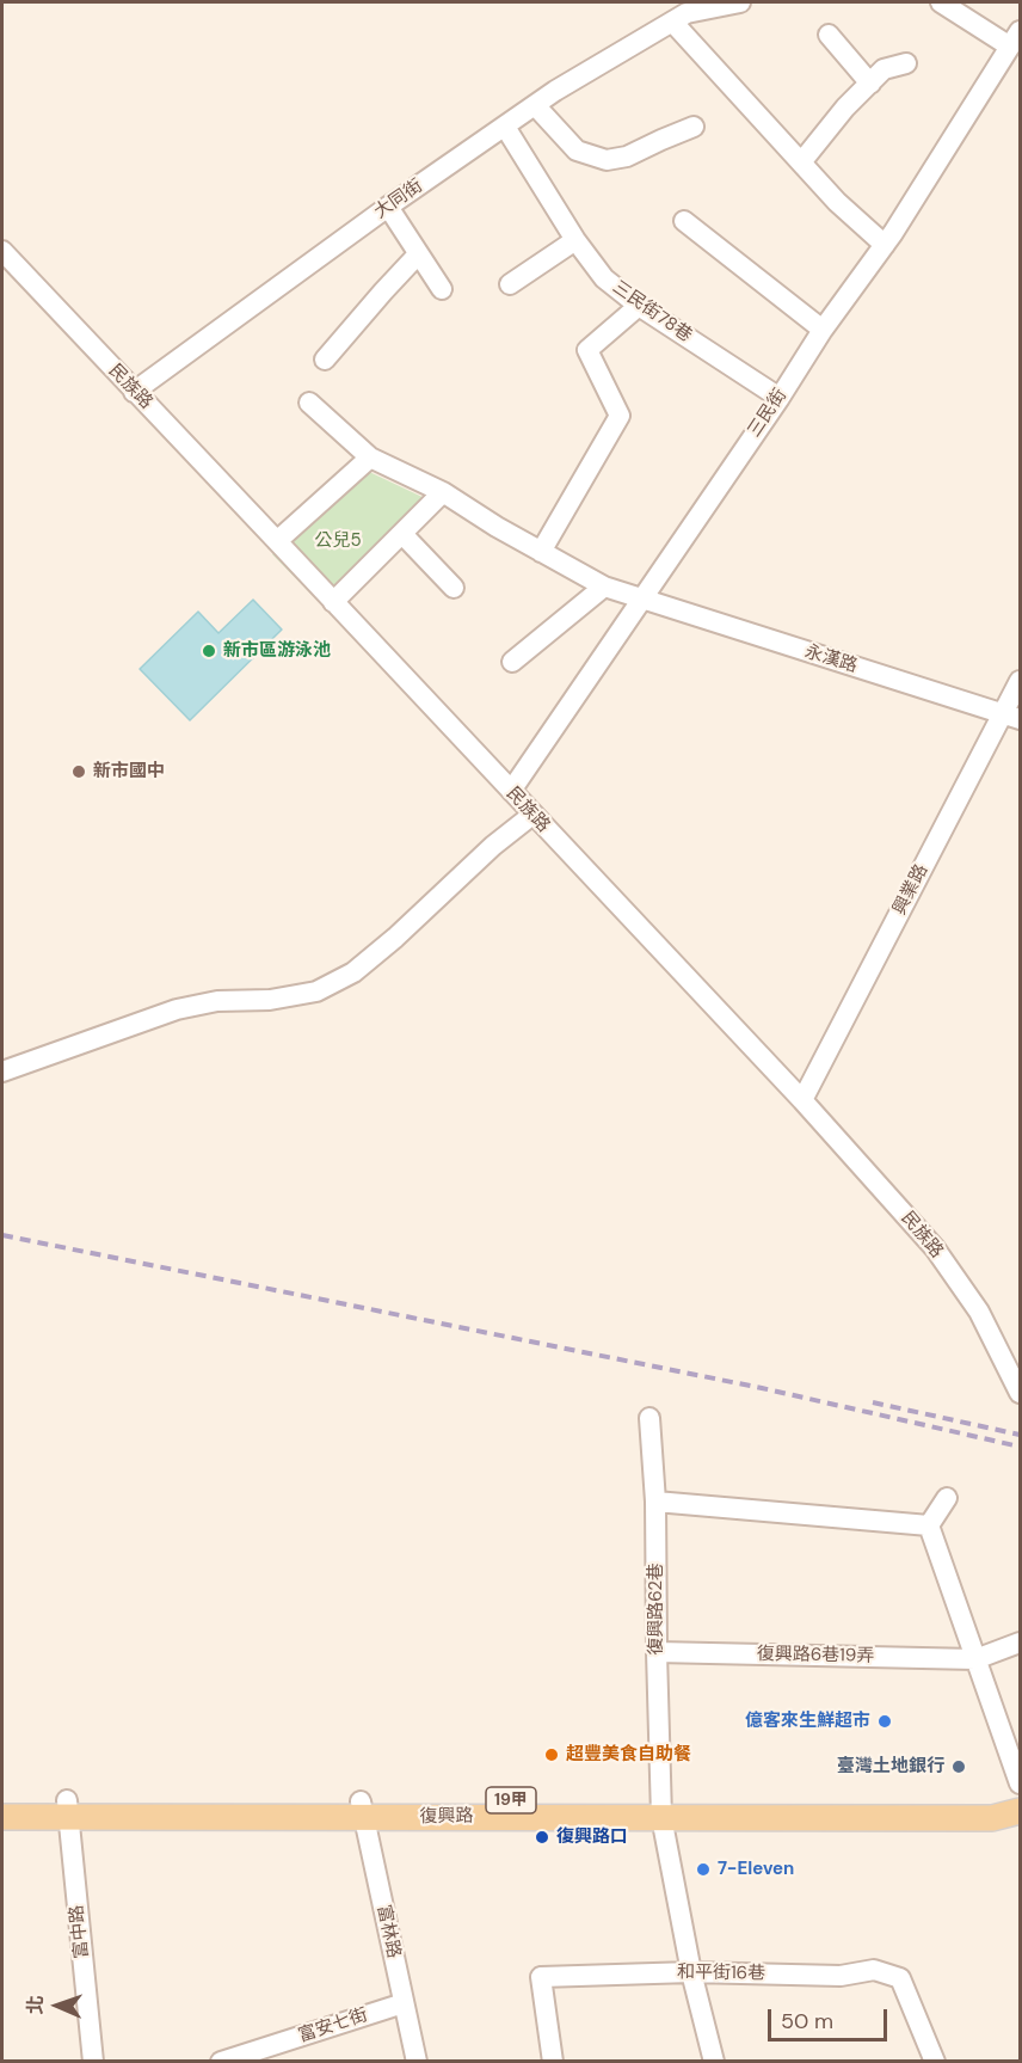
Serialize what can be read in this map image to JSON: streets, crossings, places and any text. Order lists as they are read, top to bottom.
{
  "streets": {
    "main road": ["19甲", "復興路"],
    "street": [
      "大同街",
      "三民街78巷",
      "民族路",
      "三民街",
      "永漢路",
      "興業路",
      "復興路62巷",
      "復興路6巷19弄",
      "富中路",
      "富林路",
      "和平街16巷",
      "富安七街"
    ]
  },
  "crossings": [
    ["大同街", "三民街78巷"],
    ["大同街", "民族路"],
    ["三民街78巷", "三民街"],
    ["民族路", "三民街"],
    ["民族路", "興業路"],
    ["三民街", "永漢路"],
    ["永漢路", "興業路"],
    ["復興路62巷", "復興路6巷19弄"],
    ["復興路62巷", "復興路"],
    ["復興路62巷", "和平街16巷"],
    ["復興路", "富中路"],
    ["復興路", "富林路"],
    ["富林路", "富安七街"]
  ],
  "parks": ["公兒5"],
  "places": [
    "新市區游泳池",
    "新市國中",
    "億客來生鮮超市",
    "超豐美食自助餐",
    "臺灣土地銀行",
    "復興路口",
    "7-Eleven"
  ],
  "scale_bar": "50 m",
  "north": "left"
}
